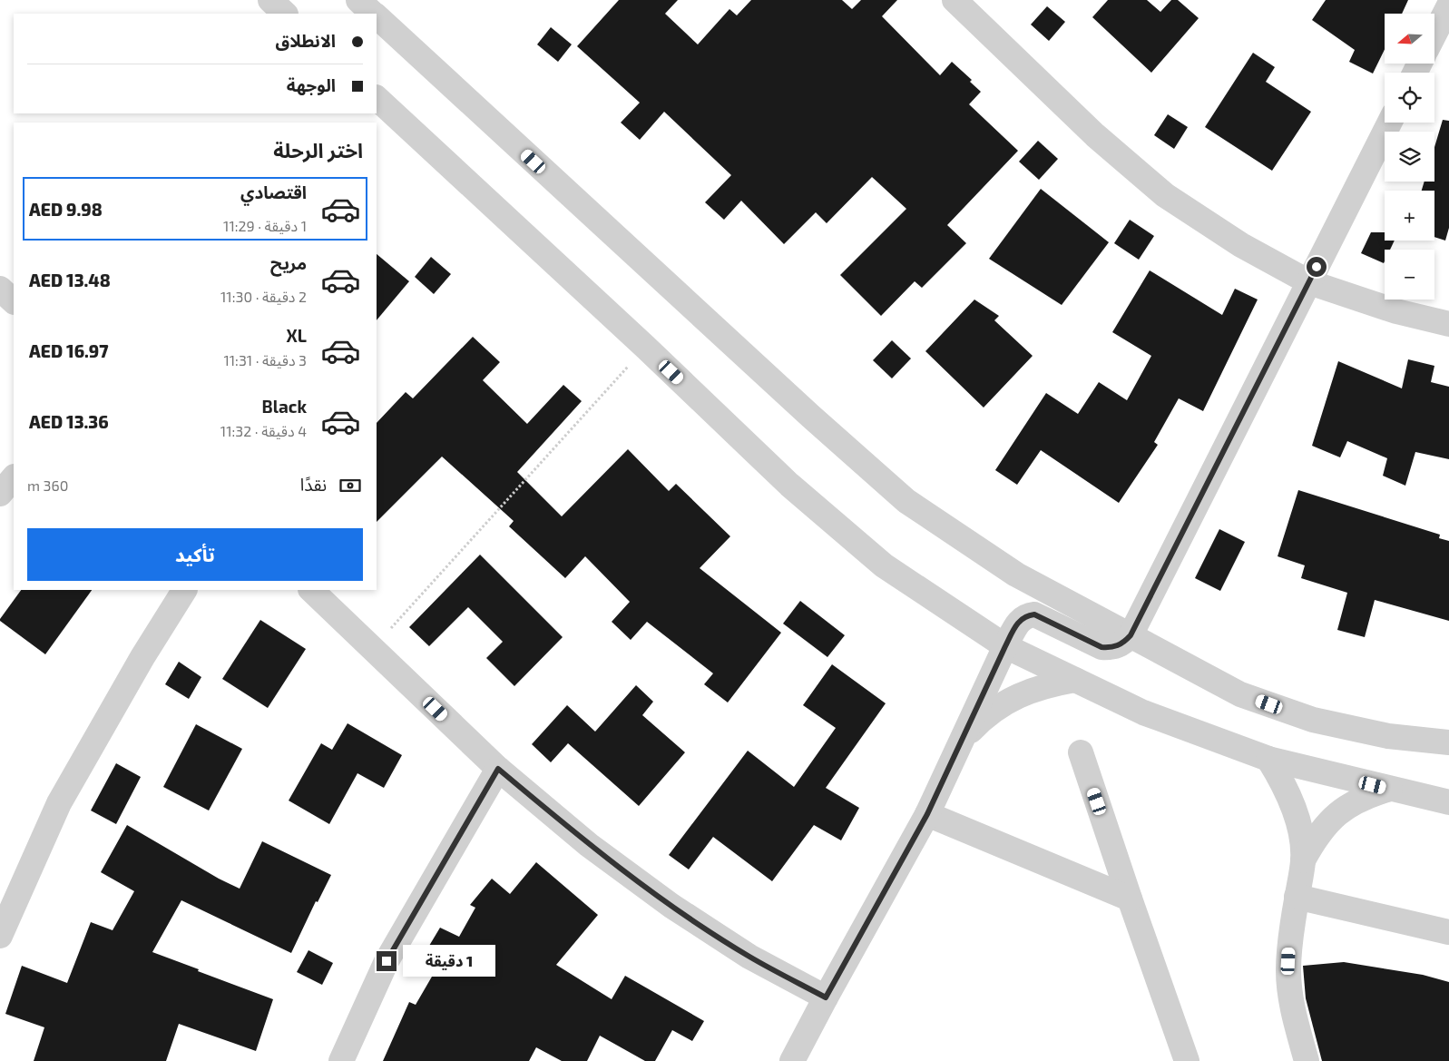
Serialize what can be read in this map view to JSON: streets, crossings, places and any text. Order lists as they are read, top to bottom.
{
  "north": "left",
  "page": {
    "map_buttons": ["+", "−"],
    "banner": ["الانطلاق", "الوجهة"],
    "heading": "اختر الرحلة",
    "list": [
      {
        "name": "اقتصادي",
        "note": "1 دقيقة · 11:29",
        "value": "AED 9.98"
      },
      {
        "name": "مريح",
        "note": "2 دقيقة · 11:30",
        "value": "AED 13.48"
      },
      {
        "name": "XL",
        "note": "3 دقيقة · 11:31",
        "value": "AED 16.97"
      },
      {
        "name": "Black",
        "note": "4 دقيقة · 11:32",
        "value": "AED 13.36"
      }
    ],
    "pay": ["نقدًا", "360 m"],
    "buttons": "تأكيد",
    "bubble": "1 دقيقة"
  }
}
